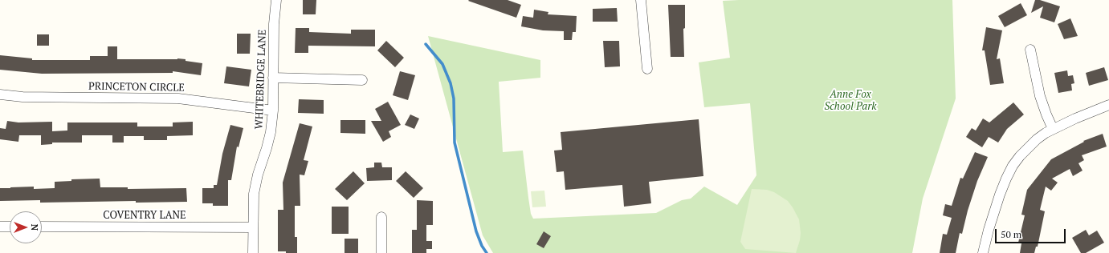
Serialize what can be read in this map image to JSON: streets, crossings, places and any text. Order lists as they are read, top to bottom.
{
  "streets": {
    "street": ["WHITEBRIDGE LANE", "PRINCETON CIRCLE", "COVENTRY LANE"]
  },
  "crossings": [
    ["WHITEBRIDGE LANE", "PRINCETON CIRCLE"],
    ["WHITEBRIDGE LANE", "COVENTRY LANE"]
  ],
  "parks": ["Anne Fox School Park"],
  "scale_bar": "50 m",
  "north": "right"
}
